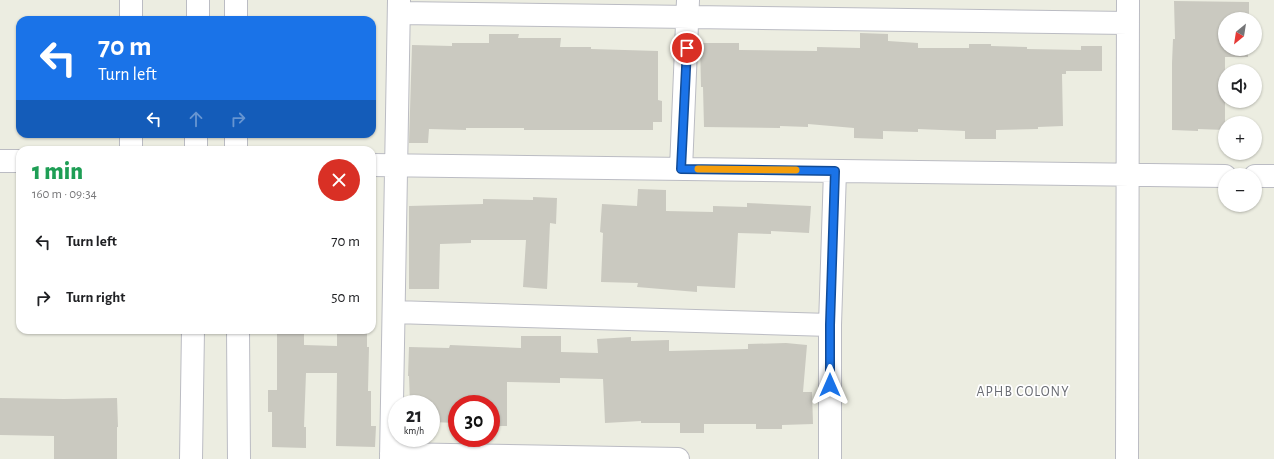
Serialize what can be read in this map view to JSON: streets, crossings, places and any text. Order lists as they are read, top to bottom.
{
  "districts": ["APHB COLONY"],
  "north": "bottom left",
  "page": {
    "map_buttons": ["+", "−"],
    "turn": ["70 m", "Turn left"],
    "heading": ["1 min", "160 m · 09:34"],
    "list": [
      {
        "name": "Turn left",
        "value": "70 m"
      },
      {
        "name": "Turn right",
        "value": "50 m"
      }
    ],
    "speed": "21 km/h",
    "limit": "30"
  }
}
